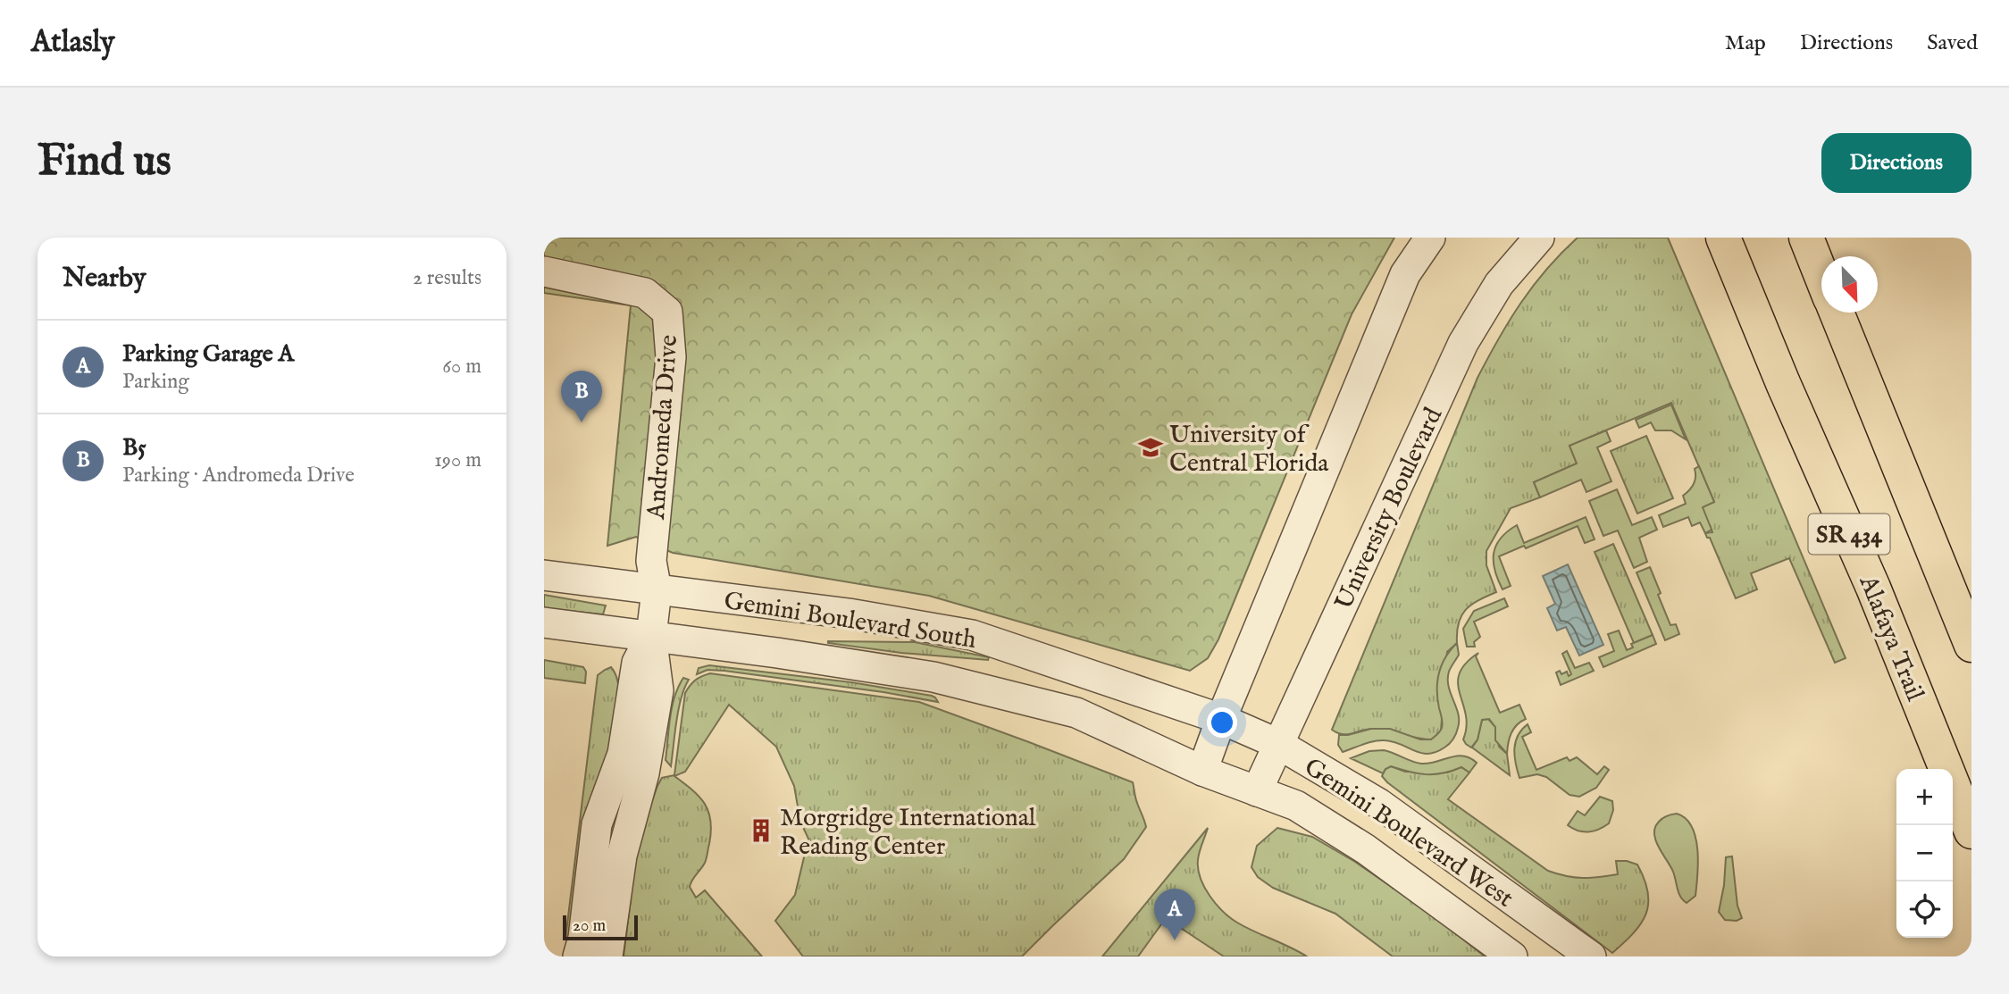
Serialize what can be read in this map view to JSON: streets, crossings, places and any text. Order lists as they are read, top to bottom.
{
  "streets": {
    "main road": ["SR 434", "Alafaya Trail"],
    "street": [
      "Andromeda Drive",
      "University Boulevard",
      "Gemini Boulevard South",
      "Gemini Boulevard West"
    ]
  },
  "crossings": [
    ["Andromeda Drive", "Gemini Boulevard South"],
    ["University Boulevard", "Gemini Boulevard West"],
    ["Gemini Boulevard South", "Gemini Boulevard West"]
  ],
  "places": {
    "school or university": ["University of Central Florida"],
    "building": ["Morgridge International Reading Center"]
  },
  "scale_bar": "20 m",
  "north": "bottom right",
  "page": {
    "header": "Atlasly",
    "nav": ["Map", "Directions", "Saved"],
    "buttons": "Directions",
    "title": "Find us",
    "heading": ["Nearby", "2 results"],
    "list": [
      {
        "mark": "A",
        "name": "Parking Garage A",
        "note": "Parking",
        "value": "60 m"
      },
      {
        "mark": "B",
        "name": "B5",
        "note": "Parking · Andromeda Drive",
        "value": "190 m"
      }
    ],
    "pins": ["B", "A"],
    "map_buttons": ["+", "−"],
    "scale": "20 m"
  }
}
